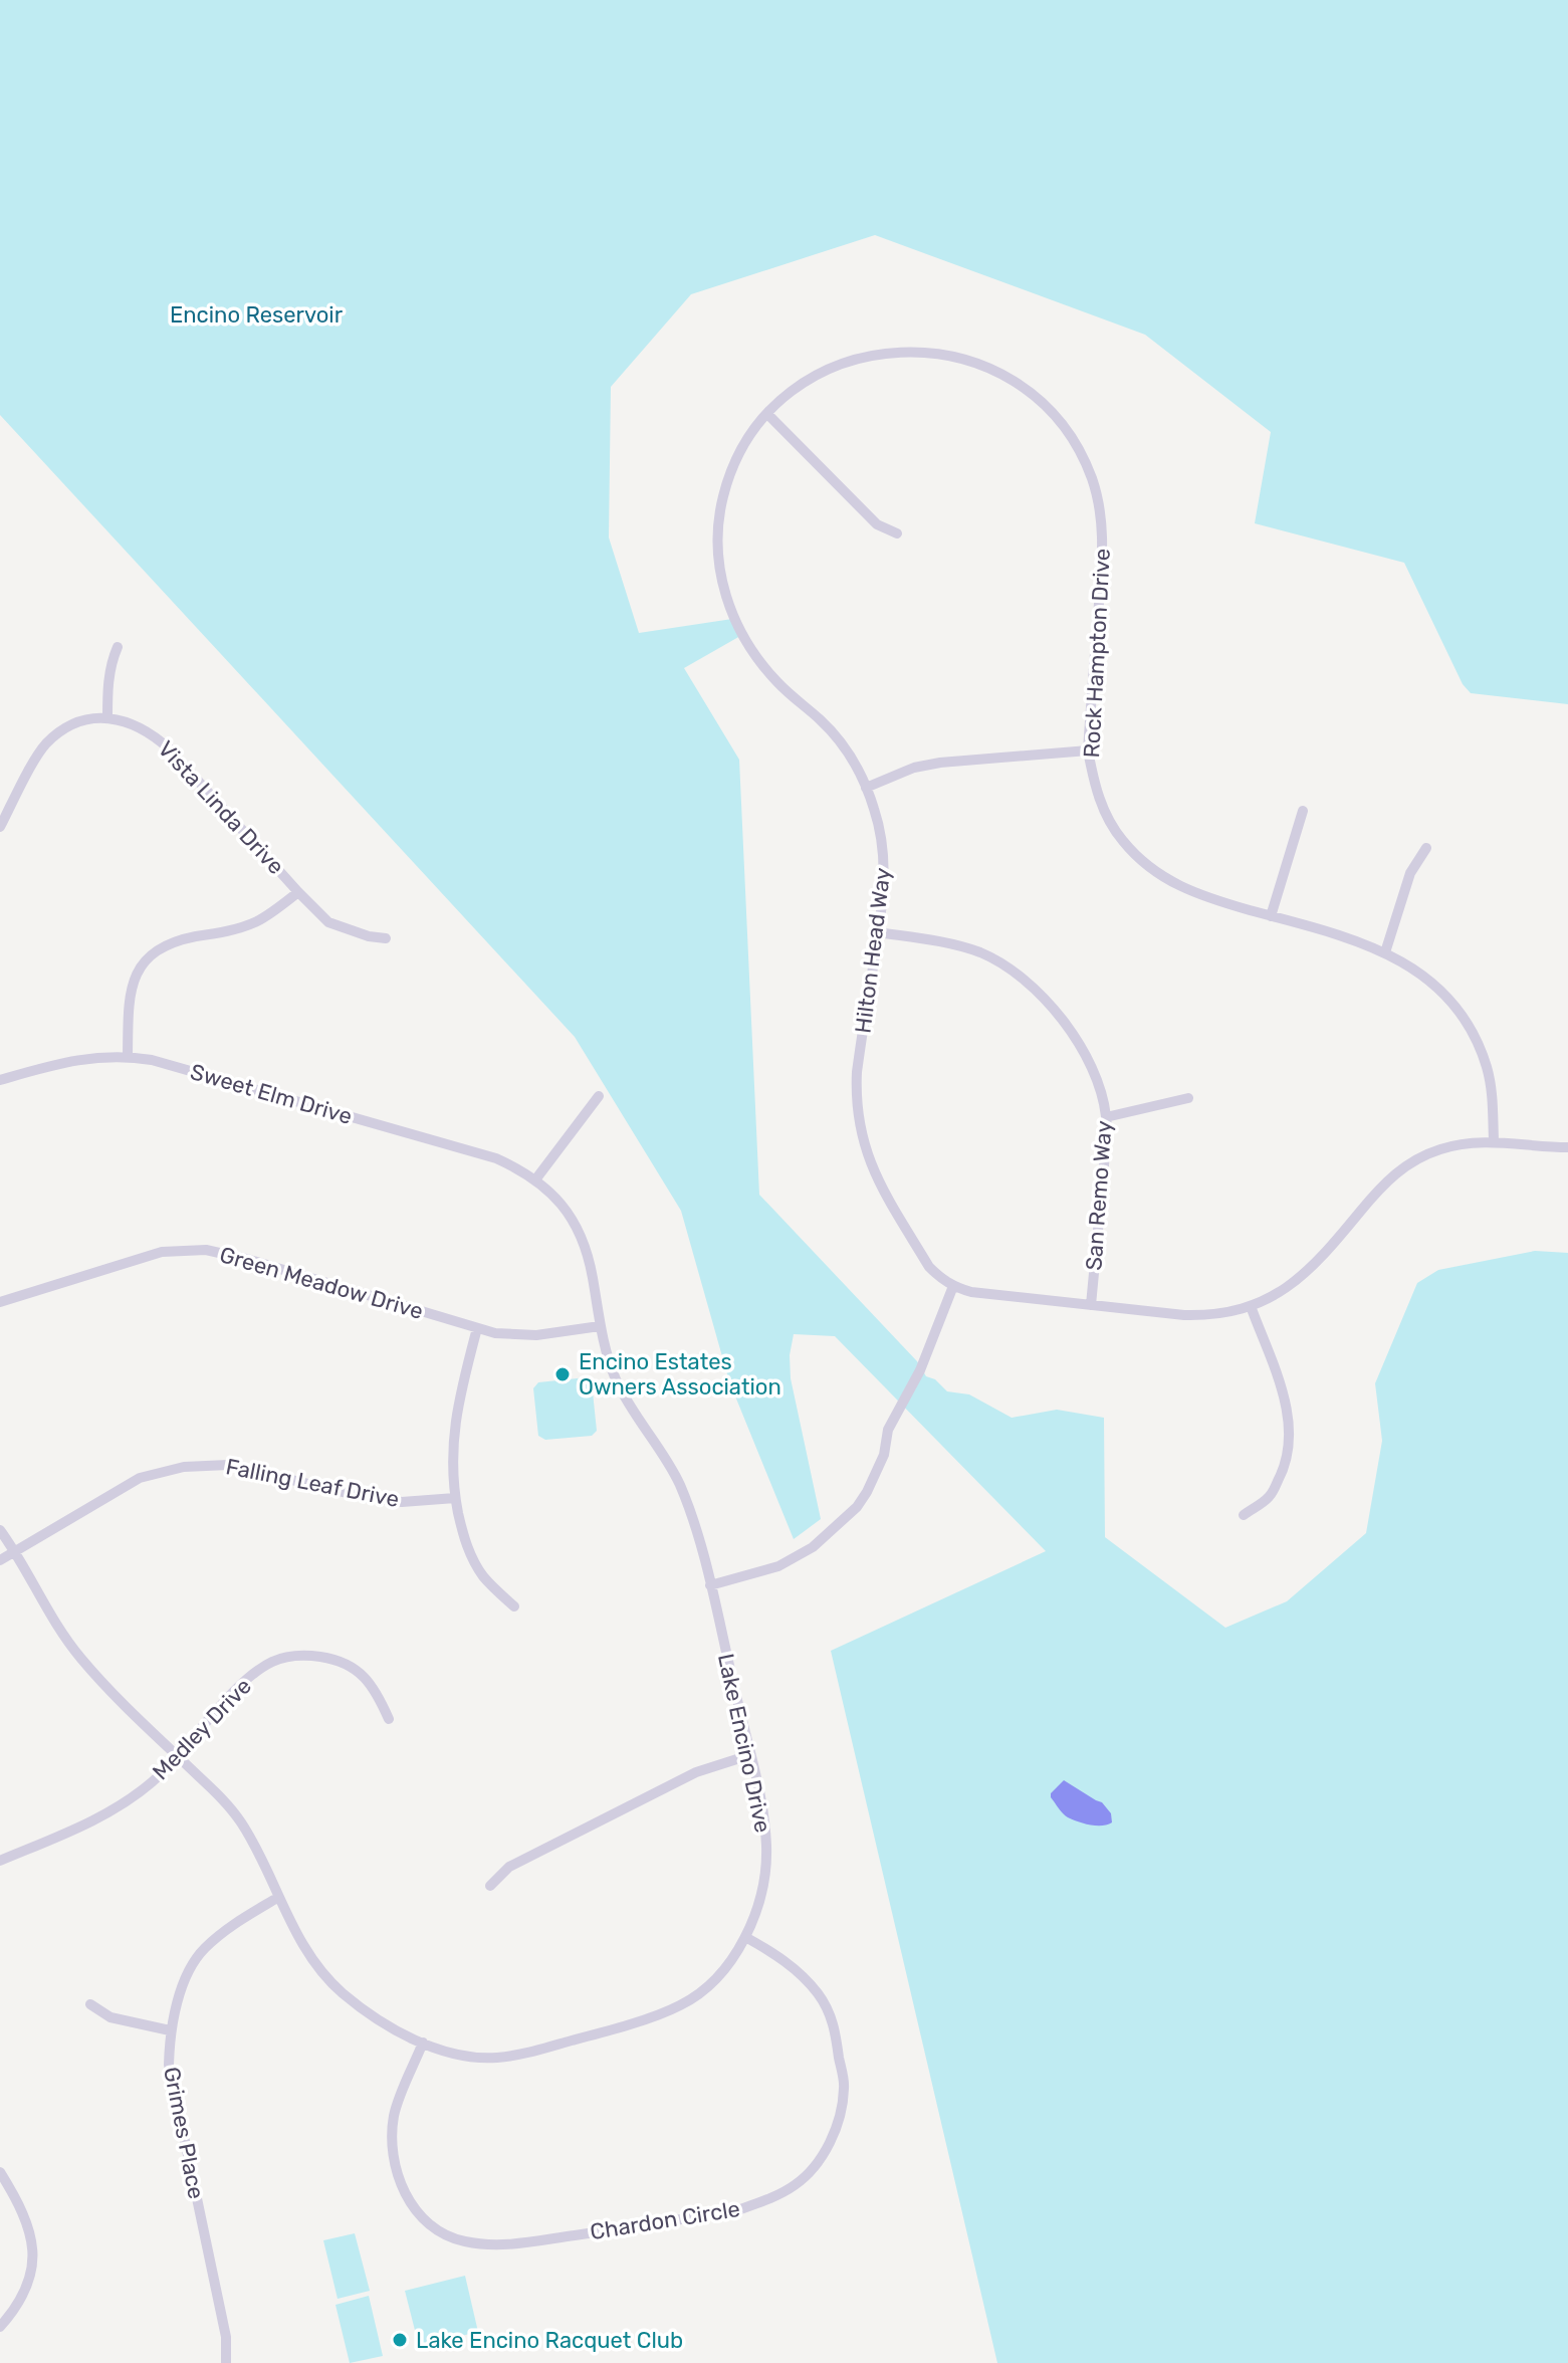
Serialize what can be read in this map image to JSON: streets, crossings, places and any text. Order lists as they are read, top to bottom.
{
  "streets": {
    "street": [
      "Rock Hampton Drive",
      "Vista Linda Drive",
      "Hilton Head Way",
      "Sweet Elm Drive",
      "San Remo Way",
      "Green Meadow Drive",
      "Falling Leaf Drive",
      "Medley Drive",
      "Lake Encino Drive",
      "Grimes Place",
      "Chardon Circle"
    ]
  },
  "crossings": [
    ["Rock Hampton Drive", "Hilton Head Way"],
    ["Hilton Head Way", "San Remo Way"],
    ["Sweet Elm Drive", "Lake Encino Drive"],
    ["Green Meadow Drive", "Lake Encino Drive"],
    ["Falling Leaf Drive", "Lake Encino Drive"],
    ["Medley Drive", "Lake Encino Drive"],
    ["Lake Encino Drive", "Grimes Place"],
    ["Lake Encino Drive", "Chardon Circle"]
  ],
  "parks": ["Encino Reservoir"],
  "places": ["Encino Estates Owners Association", "Lake Encino Racquet Club"]
}
